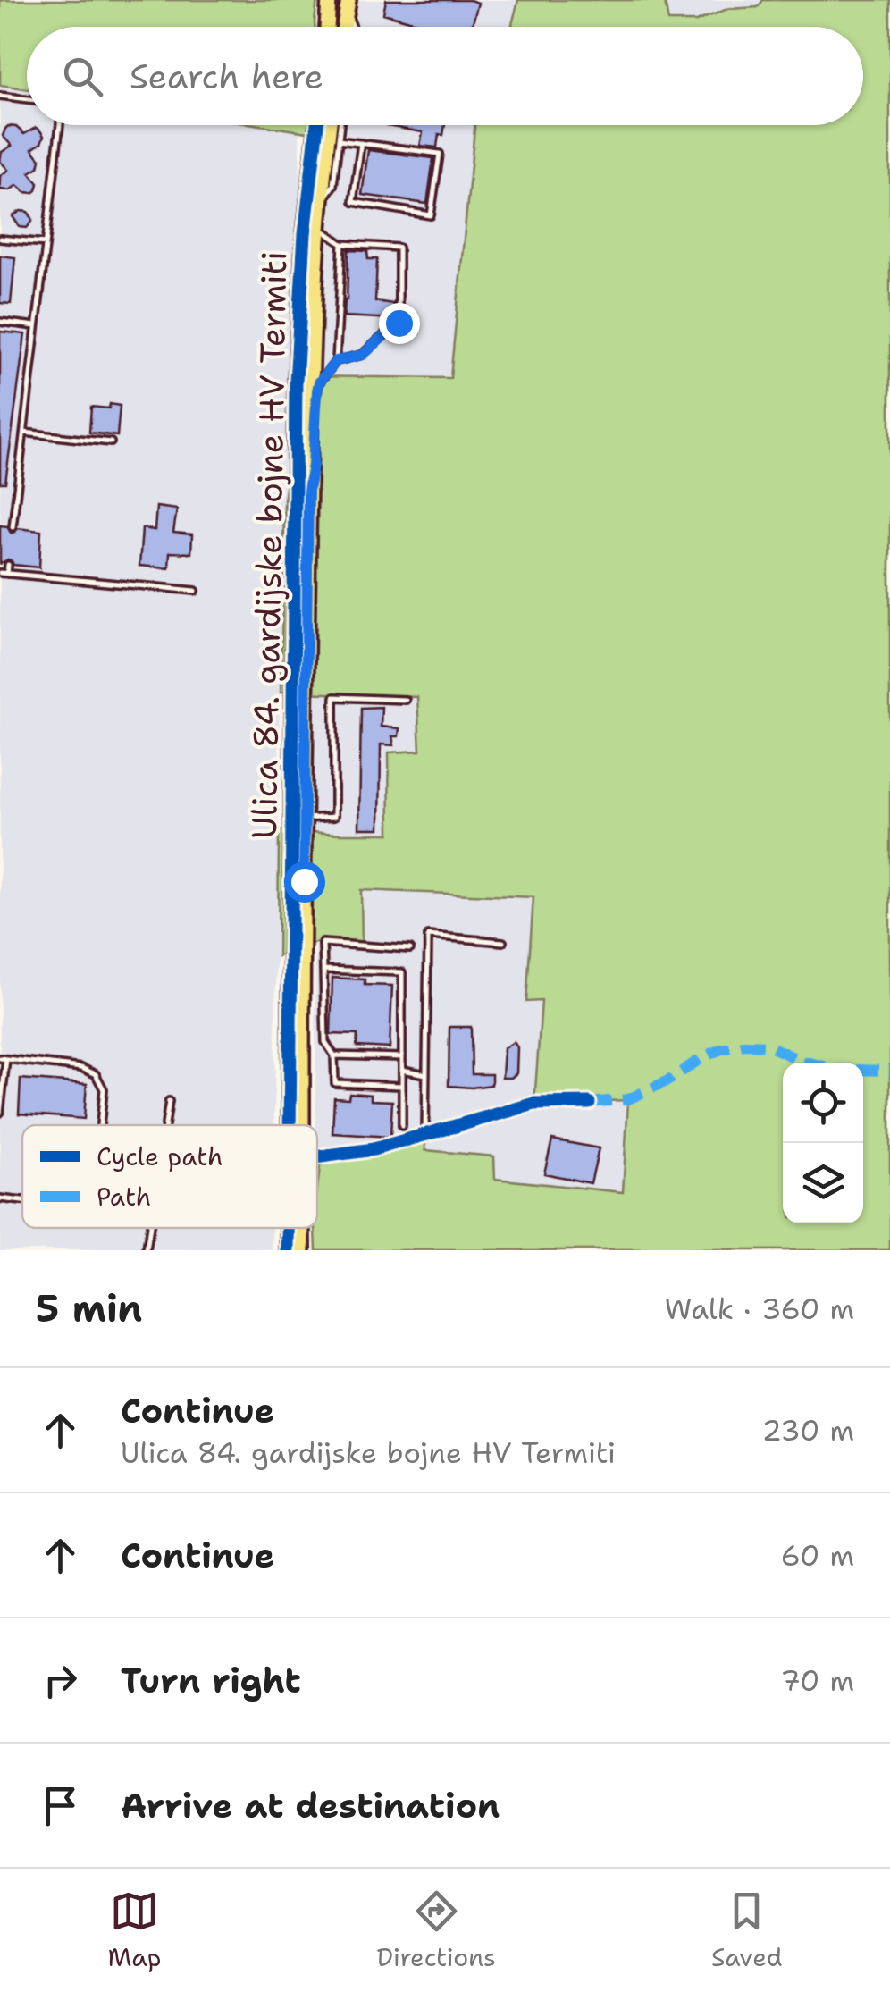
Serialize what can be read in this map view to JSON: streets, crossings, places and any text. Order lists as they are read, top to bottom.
{
  "streets": {
    "main road": ["Ulica 84. gardijske bojne HV Termiti"]
  },
  "legend": ["Cycle path", "Path"],
  "page": {
    "search": "Search here",
    "heading": ["5 min", "Walk · 360 m"],
    "list": [
      ["Continue", "Ulica 84. gardijske bojne HV Termiti", "230 m"],
      ["Continue", "60 m"],
      ["Turn right", "70 m"],
      "Arrive at destination"
    ],
    "nav": ["Map", "Directions", "Saved"]
  }
}
